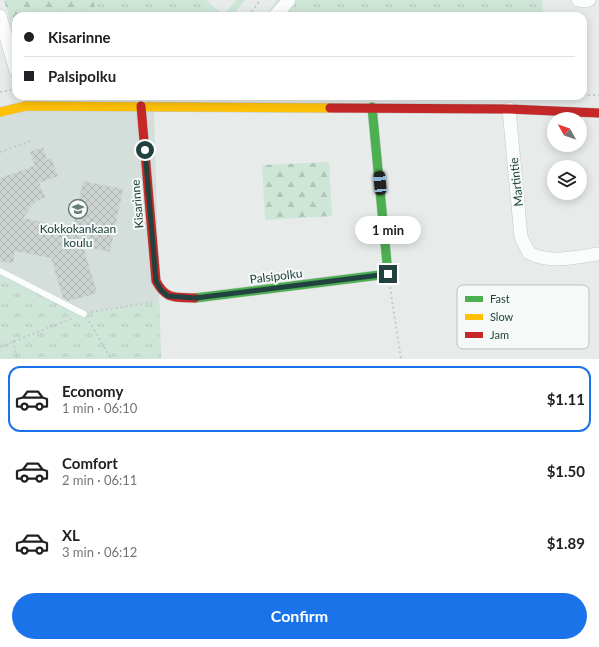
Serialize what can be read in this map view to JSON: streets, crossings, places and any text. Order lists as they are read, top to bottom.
{
  "streets": {
    "street": ["Martintie", "Kisarinne", "Palsipolku"]
  },
  "crossings": [
    ["Kisarinne", "Palsipolku"]
  ],
  "places": {
    "school or university": ["Kokkokankaan koulu"]
  },
  "legend": ["Fast", "Slow", "Jam"],
  "north": "top left",
  "page": {
    "banner": ["Kisarinne", "Palsipolku"],
    "bubble": "1 min",
    "list": [
      {
        "name": "Economy",
        "note": "1 min · 06:10",
        "value": "$1.11"
      },
      {
        "name": "Comfort",
        "note": "2 min · 06:11",
        "value": "$1.50"
      },
      {
        "name": "XL",
        "note": "3 min · 06:12",
        "value": "$1.89"
      }
    ],
    "buttons": "Confirm"
  }
}
